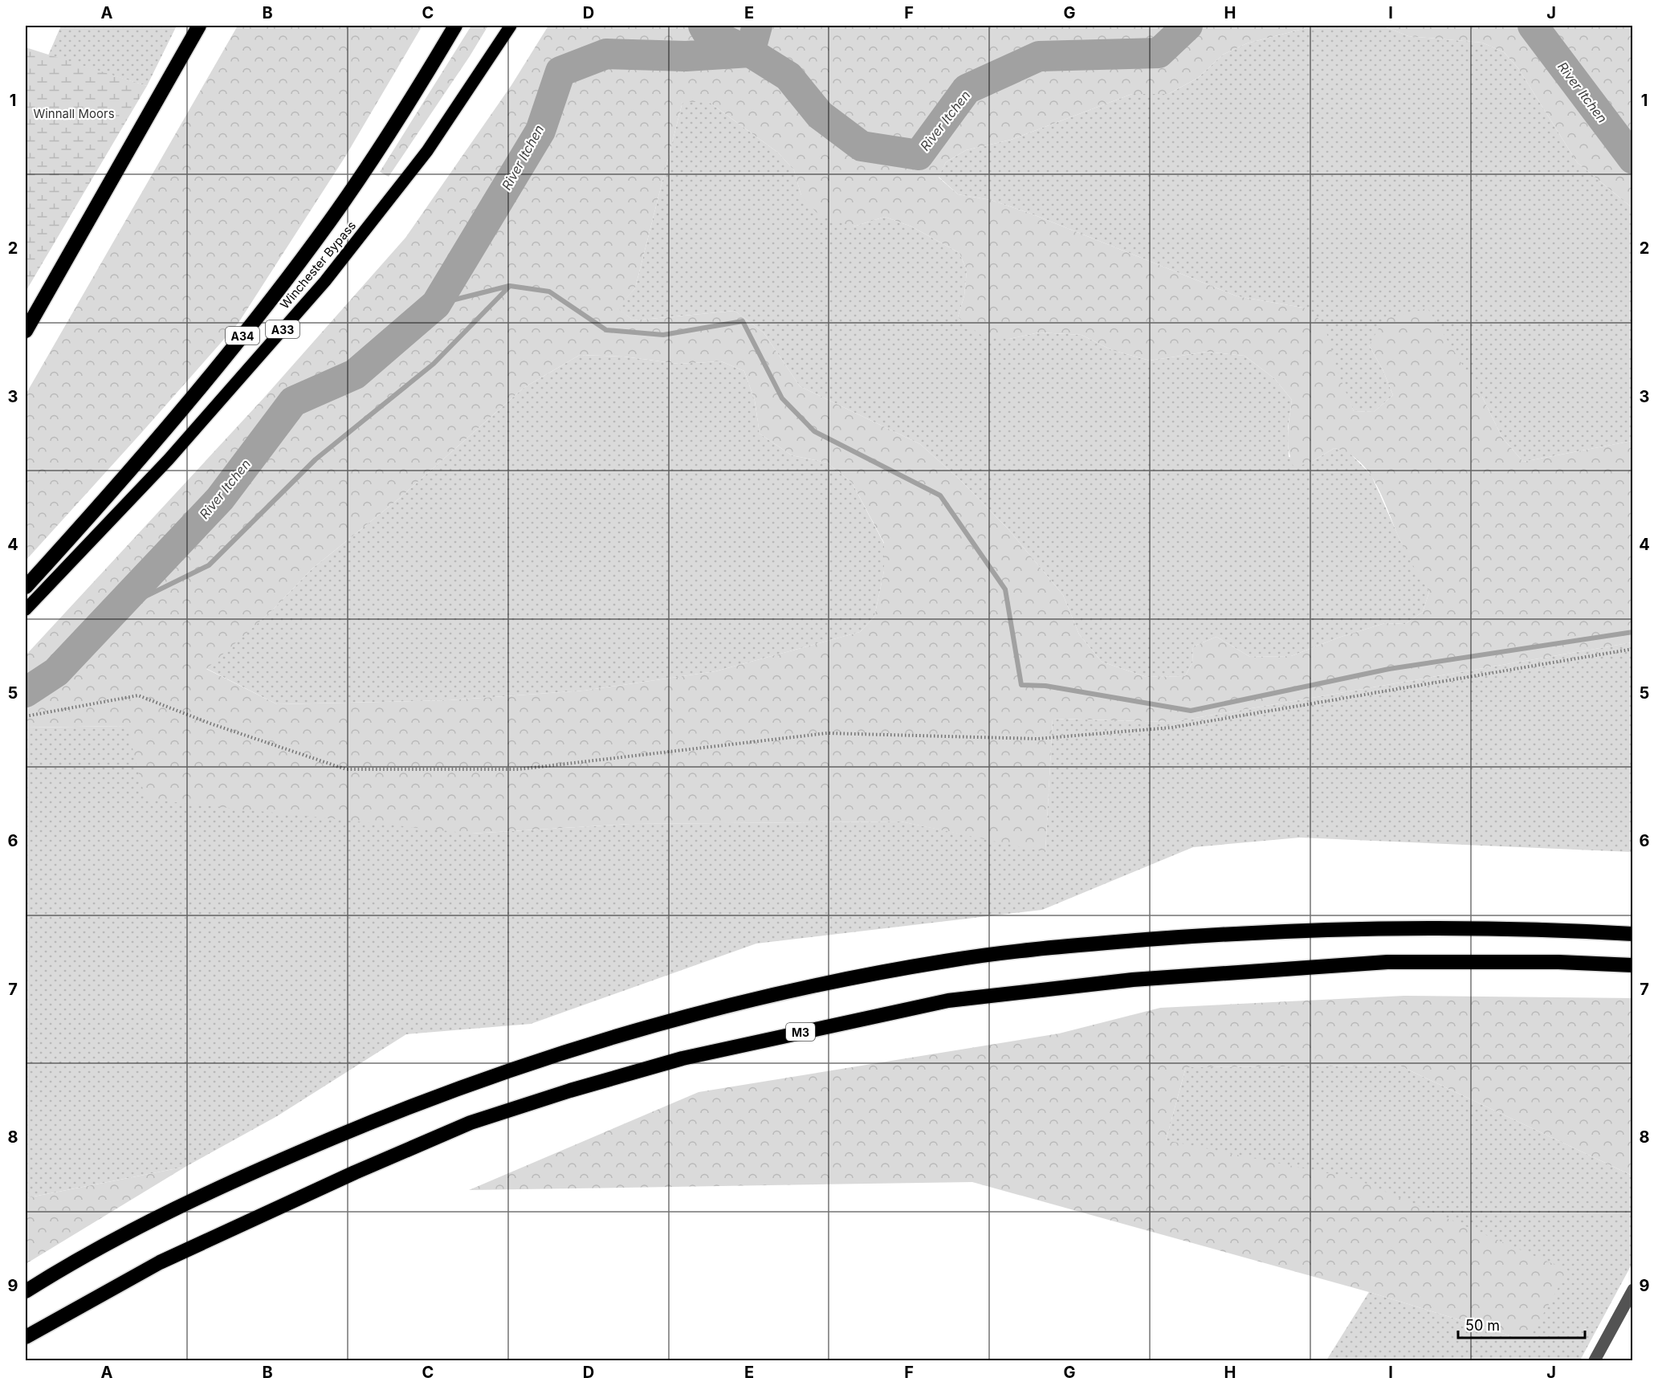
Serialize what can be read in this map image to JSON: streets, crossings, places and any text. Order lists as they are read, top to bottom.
{
  "streets": {
    "highway": ["A34", "M3"],
    "main road": ["Winchester Bypass", "A33"]
  },
  "water": ["River Itchen"],
  "parks": ["Winnall Moors"],
  "scale_bar": "50 m",
  "grid": {
    "columns": [
      "A",
      "B",
      "C",
      "D",
      "E",
      "F",
      "G",
      "H",
      "I",
      "J"
    ],
    "rows": [
      "1",
      "2",
      "3",
      "4",
      "5",
      "6",
      "7",
      "8",
      "9"
    ]
  }
}
